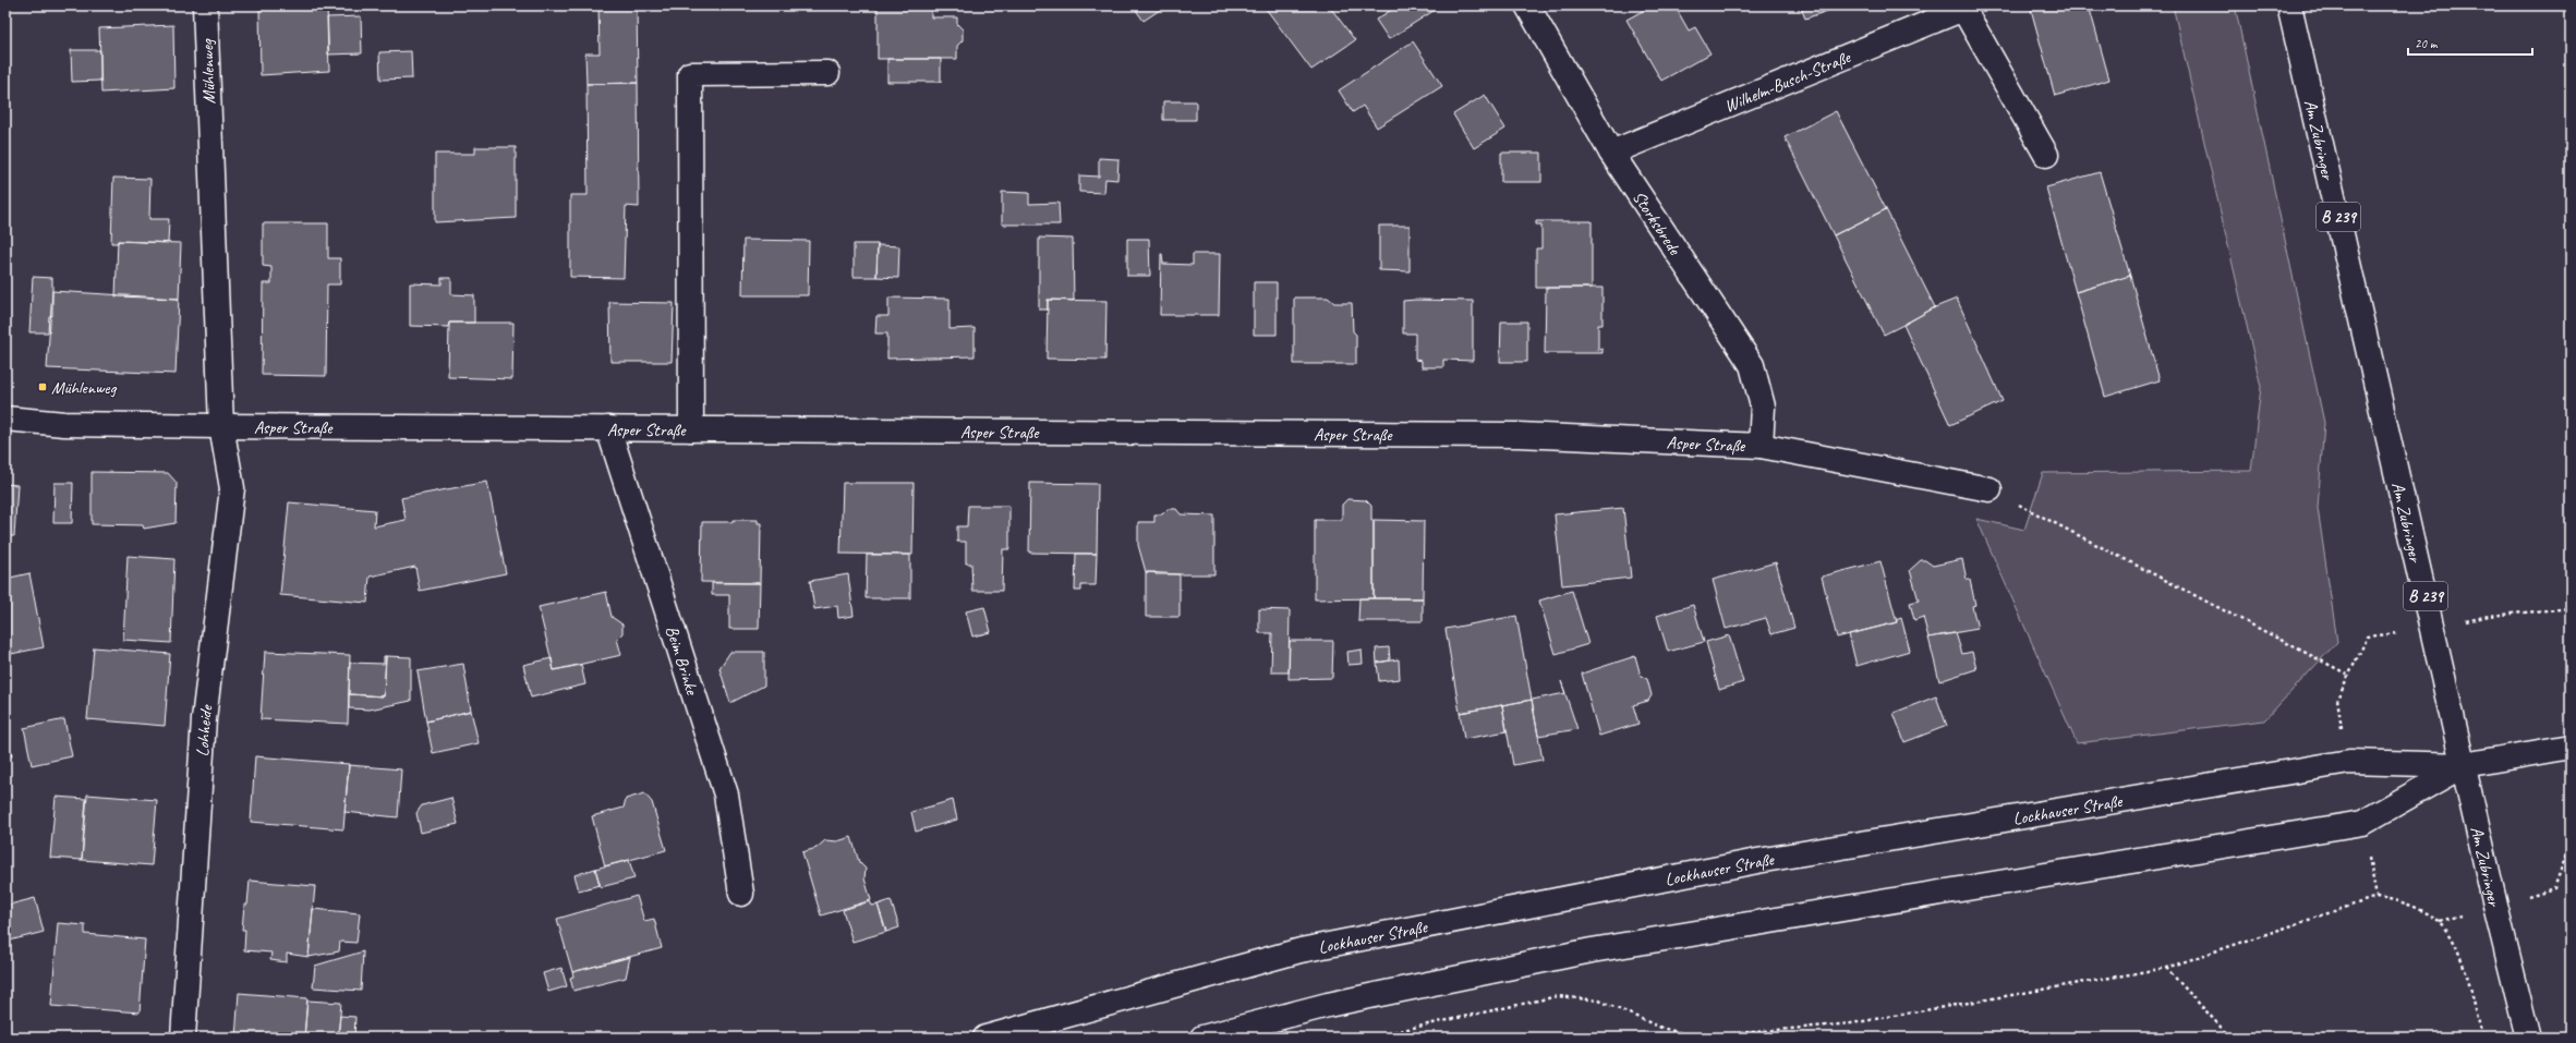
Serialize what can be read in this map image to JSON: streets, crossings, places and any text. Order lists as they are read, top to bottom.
{
  "streets": {
    "street": [
      "Mühlenweg",
      "Wilhelm-Busch-Straße",
      "Am Zubringer",
      "B 239",
      "Storksbrede",
      "Asper Straße",
      "Beim Brinke",
      "Lohheide",
      "Lockhauser Straße"
    ]
  },
  "crossings": [
    ["Mühlenweg", "Asper Straße"],
    ["Mühlenweg", "Lohheide"],
    ["Wilhelm-Busch-Straße", "Storksbrede"],
    ["Am Zubringer", "Lockhauser Straße"],
    ["Storksbrede", "Asper Straße"],
    ["Asper Straße", "Beim Brinke"],
    ["Asper Straße", "Lohheide"]
  ],
  "places": {
    "transit": ["Mühlenweg"]
  },
  "scale_bar": "20 m"
}
